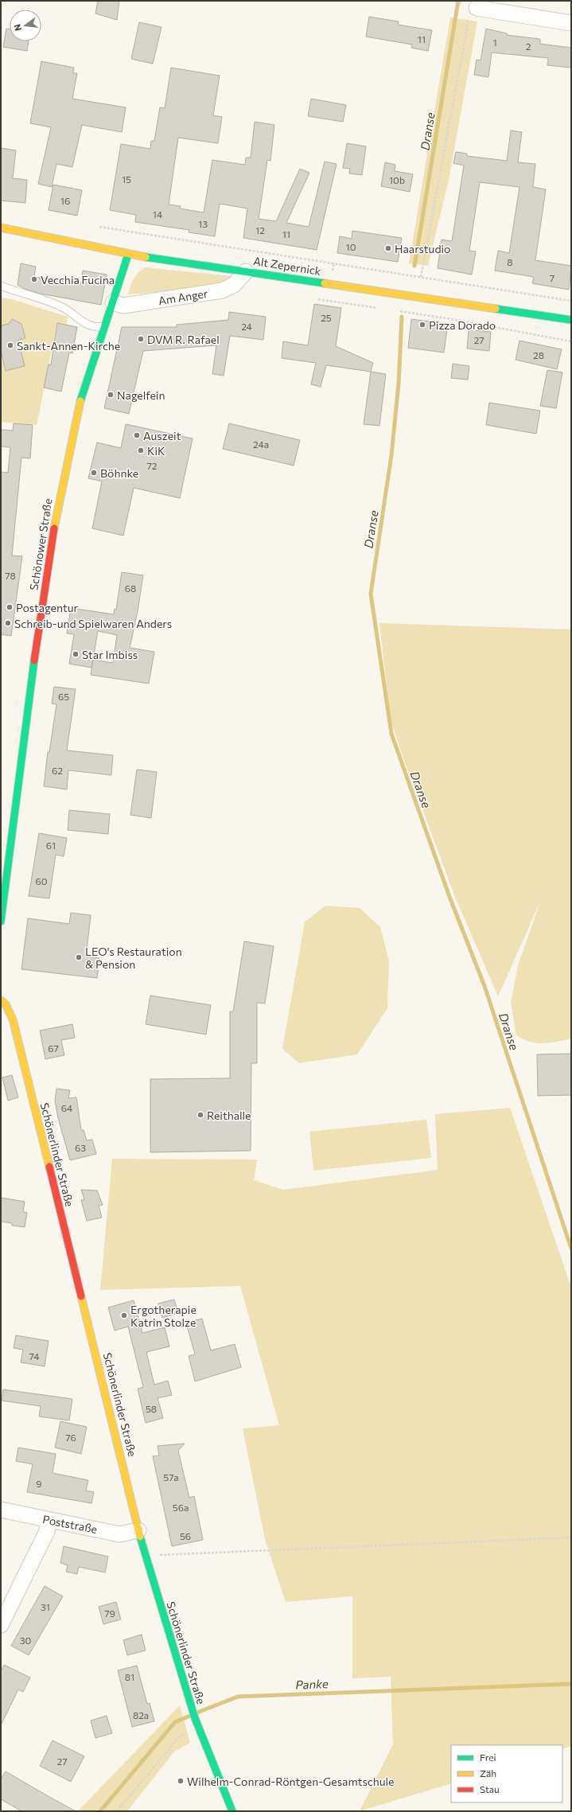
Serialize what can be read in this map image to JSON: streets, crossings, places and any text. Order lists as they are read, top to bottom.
{
  "streets": {
    "street": [
      "Alt Zepernick",
      "Am Anger",
      "Schönower Straße",
      "Schönerlinder Straße",
      "Poststraße"
    ]
  },
  "crossings": [
    ["Alt Zepernick", "Am Anger"],
    ["Alt Zepernick", "Schönower Straße"],
    ["Am Anger", "Schönower Straße"],
    ["Schönerlinder Straße", "Poststraße"]
  ],
  "water": ["Dranse", "Panke"],
  "places": [
    "Haarstudio",
    "Vecchia Fucina",
    "Pizza Dorado",
    "DVM R. Rafael",
    "Sankt-Annen-Kirche",
    "Nagelfein",
    "Auszeit",
    "KiK",
    "Böhnke",
    "Postagentur",
    "Schreib-und Spielwaren Anders",
    "Star Imbiss",
    "LEO's Restauration & Pension",
    "Reithalle",
    "Ergotherapie Katrin Stolze",
    "Wilhelm-Conrad-Röntgen-Gesamtschule"
  ],
  "house_numbers": [
    "11",
    "1",
    "2",
    "15",
    "10b",
    "16",
    "14",
    "13",
    "12",
    "11",
    "10",
    "8",
    "7",
    "25",
    "24",
    "27",
    "28",
    "24a",
    "72",
    "78",
    "68",
    "65",
    "62",
    "61",
    "60",
    "67",
    "64",
    "63",
    "74",
    "58",
    "76",
    "57a",
    "9",
    "56a",
    "56",
    "31",
    "79",
    "30",
    "81",
    "82a",
    "27"
  ],
  "legend": ["Frei", "Zäh", "Stau"],
  "north": "left"
}
